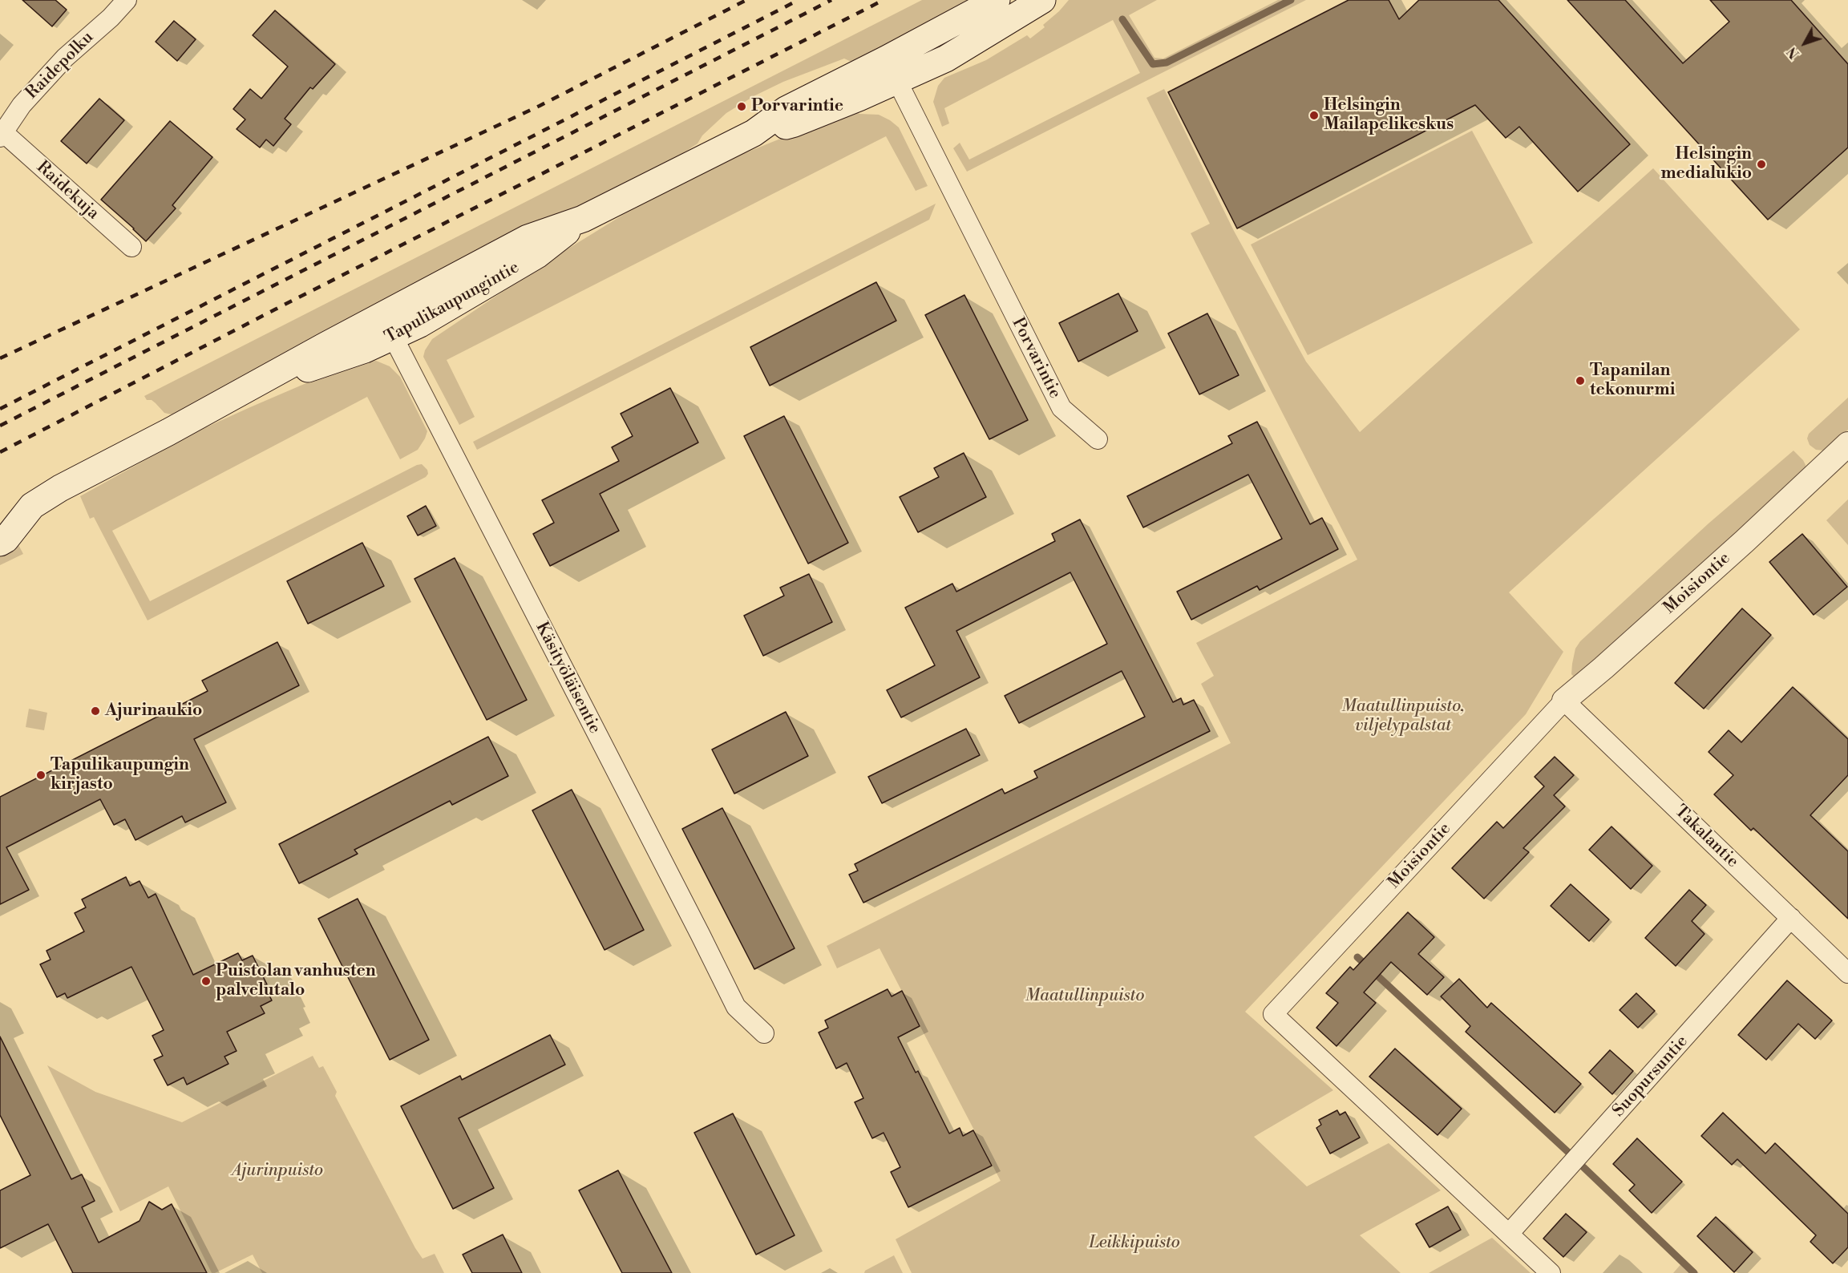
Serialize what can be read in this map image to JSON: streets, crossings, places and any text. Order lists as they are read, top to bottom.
{
  "streets": {
    "main road": ["Tapulikaupungintie"],
    "street": [
      "Raidepolku",
      "Raidekuja",
      "Porvarintie",
      "Moisiontie",
      "Käsityöläisentie",
      "Takalantie",
      "Suopursuntie"
    ]
  },
  "crossings": [
    ["Raidepolku", "Raidekuja"],
    ["Tapulikaupungintie", "Porvarintie"],
    ["Tapulikaupungintie", "Käsityöläisentie"],
    ["Moisiontie", "Takalantie"],
    ["Moisiontie", "Suopursuntie"],
    ["Takalantie", "Suopursuntie"]
  ],
  "parks": [
    "Maatullinpuisto, viljelypalstat",
    "Maatullinpuisto",
    "Ajurinpuisto",
    "Leikkipuisto"
  ],
  "places": [
    "Porvarintie",
    "Helsingin Mailapelikeskus",
    "Helsingin medialukio",
    "Tapanilan tekonurmi",
    "Ajurinaukio",
    "Tapulikaupungin kirjasto",
    "Puistolan vanhusten palvelutalo"
  ],
  "north": "bottom left"
}
